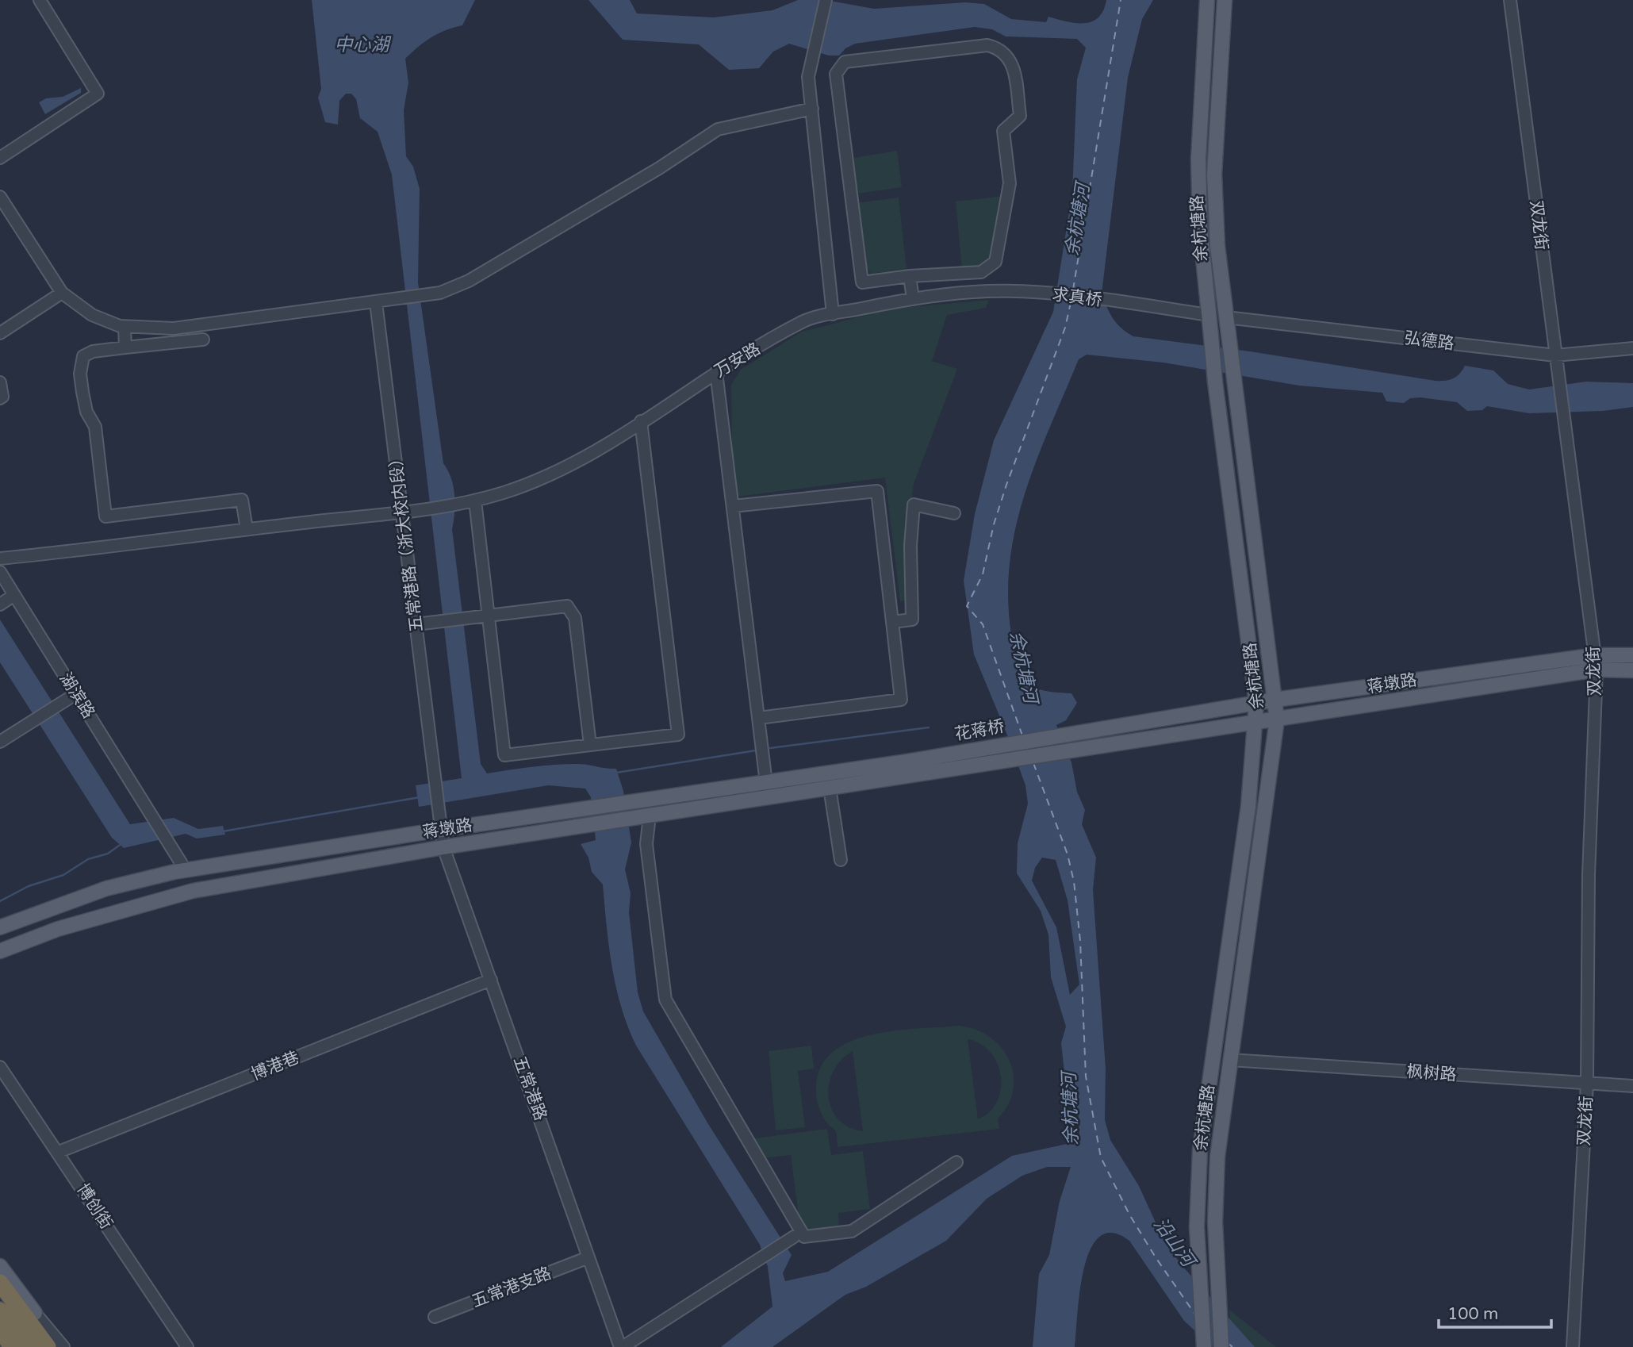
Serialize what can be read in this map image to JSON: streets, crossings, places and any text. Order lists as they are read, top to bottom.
{
  "streets": {
    "main road": ["余杭塘路", "蒋墩路", "花蒋桥"],
    "street": [
      "双龙街",
      "求真桥",
      "弘德路",
      "万安路",
      "五常港路（浙大校内段）",
      "湖滨路",
      "博港巷",
      "枫树路",
      "五常港路",
      "博创街",
      "五常港支路"
    ]
  },
  "crossings": [
    ["双龙街", "弘德路"],
    ["双龙街", "蒋墩路"],
    ["双龙街", "枫树路"],
    ["余杭塘路", "求真桥"],
    ["余杭塘路", "弘德路"],
    ["余杭塘路", "蒋墩路"],
    ["余杭塘路", "枫树路"],
    ["求真桥", "万安路"],
    ["万安路", "五常港路（浙大校内段）"],
    ["五常港路（浙大校内段）", "五常港路"],
    ["蒋墩路", "湖滨路"],
    ["蒋墩路", "花蒋桥"],
    ["蒋墩路", "五常港路"],
    ["博港巷", "五常港路"],
    ["博港巷", "博创街"],
    ["五常港路", "五常港支路"]
  ],
  "water": ["中心湖", "余杭塘河", "沿山河"],
  "scale_bar": "100 m"
}
